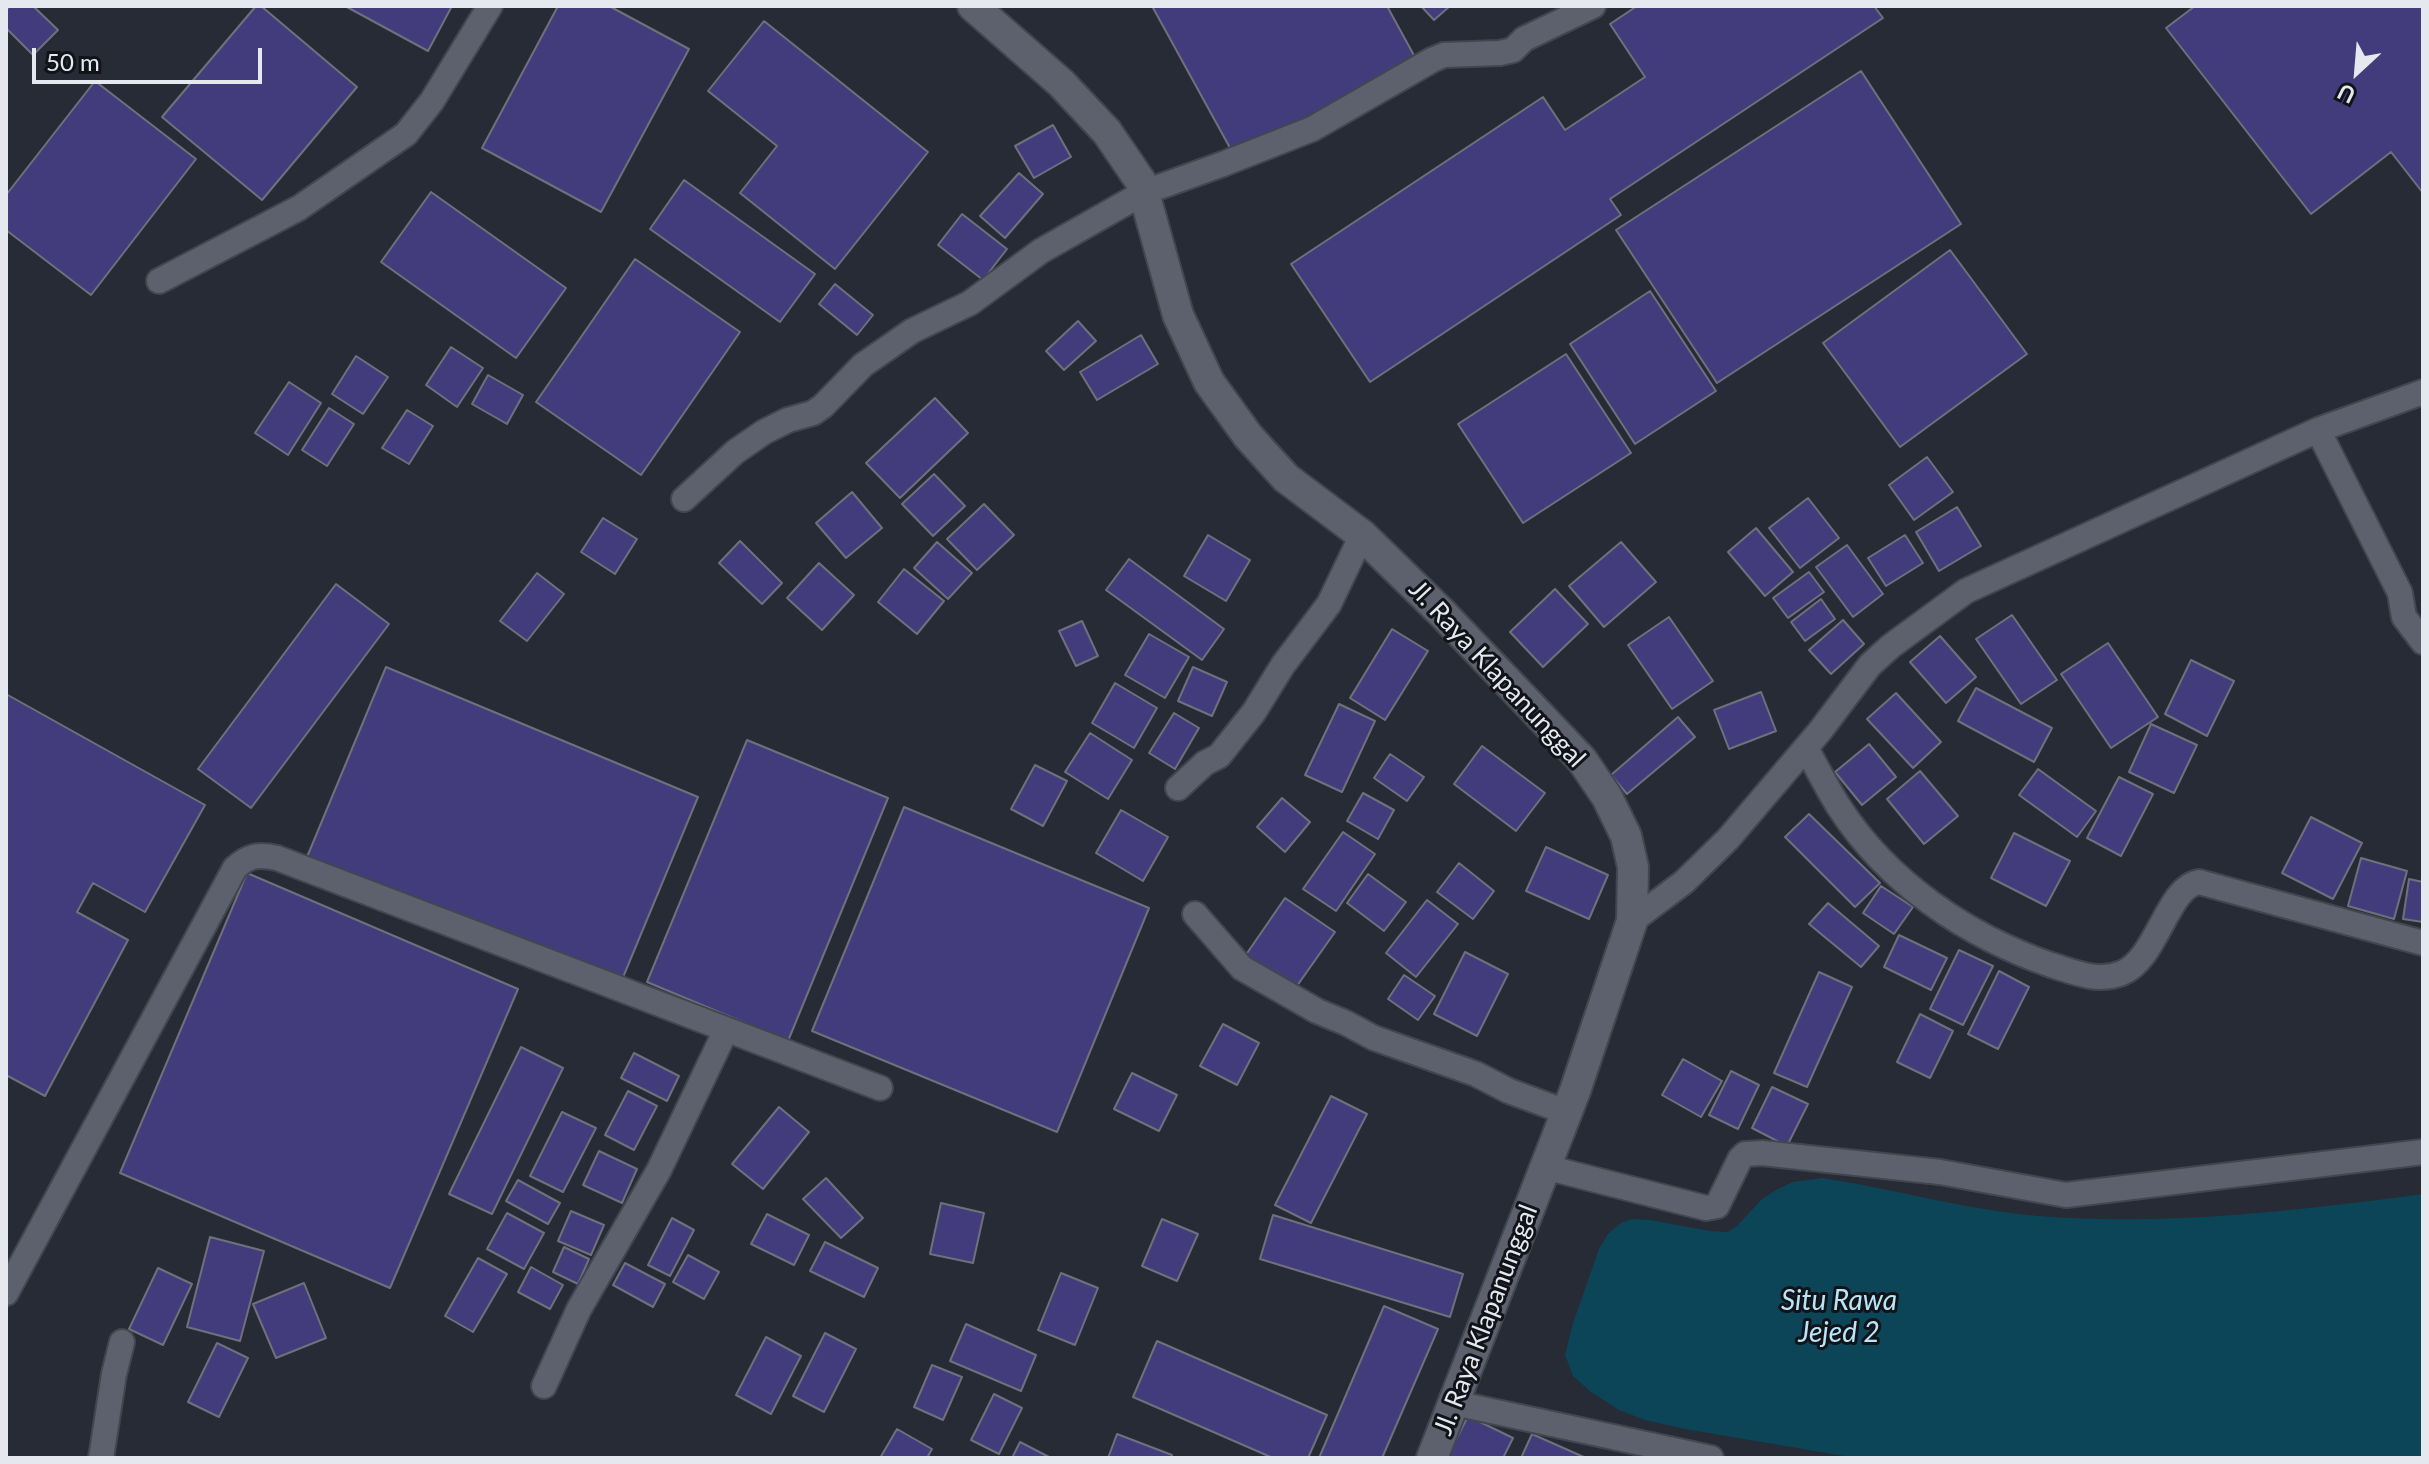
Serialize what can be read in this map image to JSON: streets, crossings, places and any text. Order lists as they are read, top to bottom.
{
  "streets": {
    "street": ["Jl. Raya Klapanunggal"]
  },
  "water": ["Situ Rawa Jejed 2"],
  "scale_bar": "50 m",
  "north": "bottom left"
}
